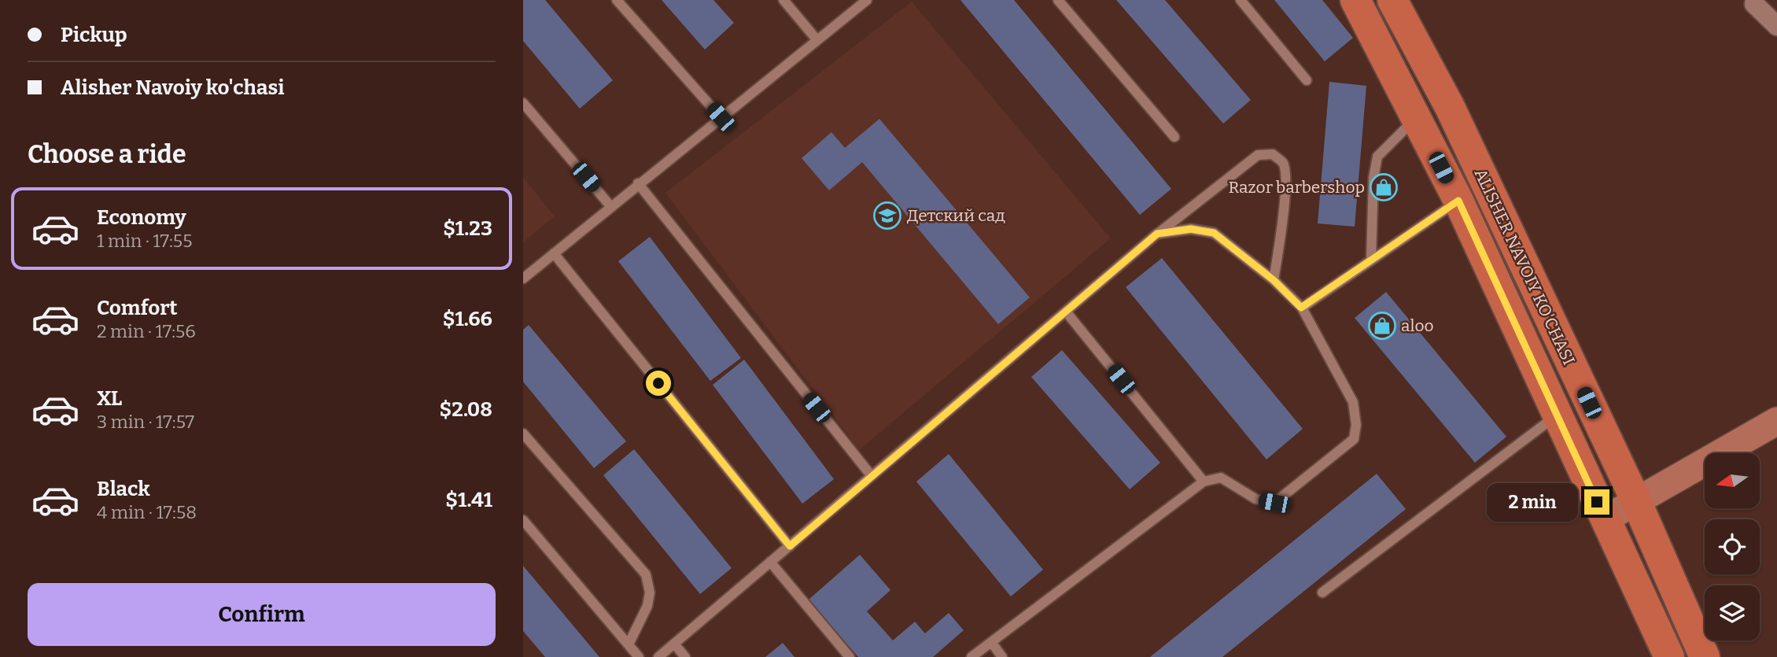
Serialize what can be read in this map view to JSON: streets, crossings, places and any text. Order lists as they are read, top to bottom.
{
  "streets": {
    "main road": ["ALISHER NAVOIY KO'CHASI"]
  },
  "places": {
    "shop": ["Razor barbershop", "aloo"],
    "school or university": ["Детский сад"]
  },
  "north": "left",
  "page": {
    "banner": ["Pickup", "Alisher Navoiy ko'chasi"],
    "heading": "Choose a ride",
    "list": [
      {
        "name": "Economy",
        "note": "1 min · 17:55",
        "value": "$1.23"
      },
      {
        "name": "Comfort",
        "note": "2 min · 17:56",
        "value": "$1.66"
      },
      {
        "name": "XL",
        "note": "3 min · 17:57",
        "value": "$2.08"
      },
      {
        "name": "Black",
        "note": "4 min · 17:58",
        "value": "$1.41"
      }
    ],
    "bubble": "2 min",
    "buttons": "Confirm"
  }
}
